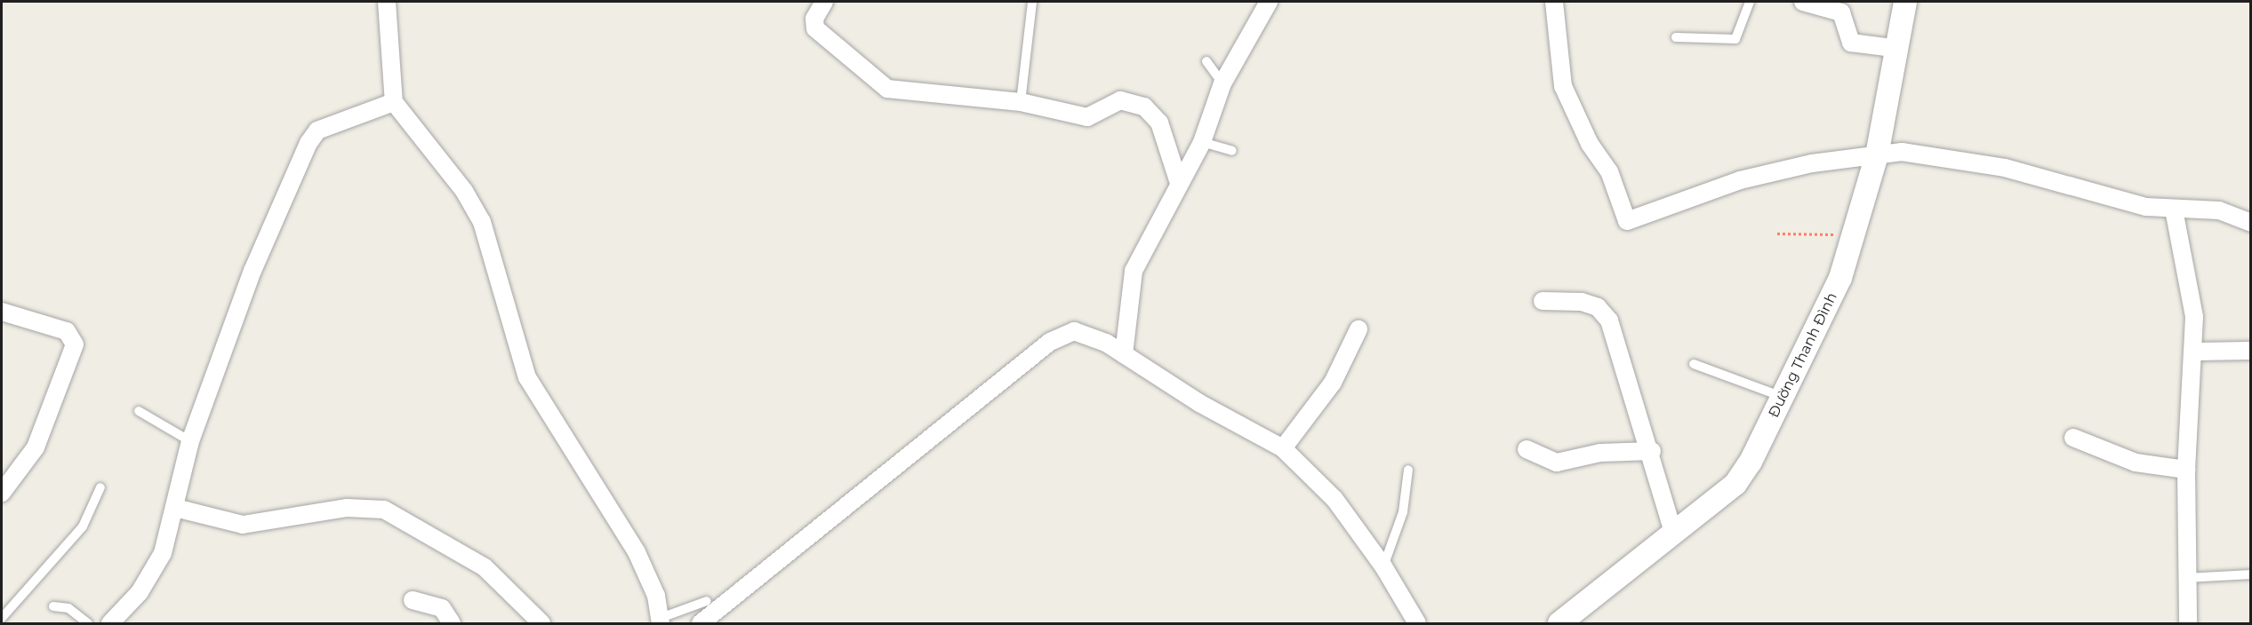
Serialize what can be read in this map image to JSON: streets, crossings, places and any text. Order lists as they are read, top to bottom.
{
  "streets": {
    "street": ["Đường Thanh Đình"]
  }
}
